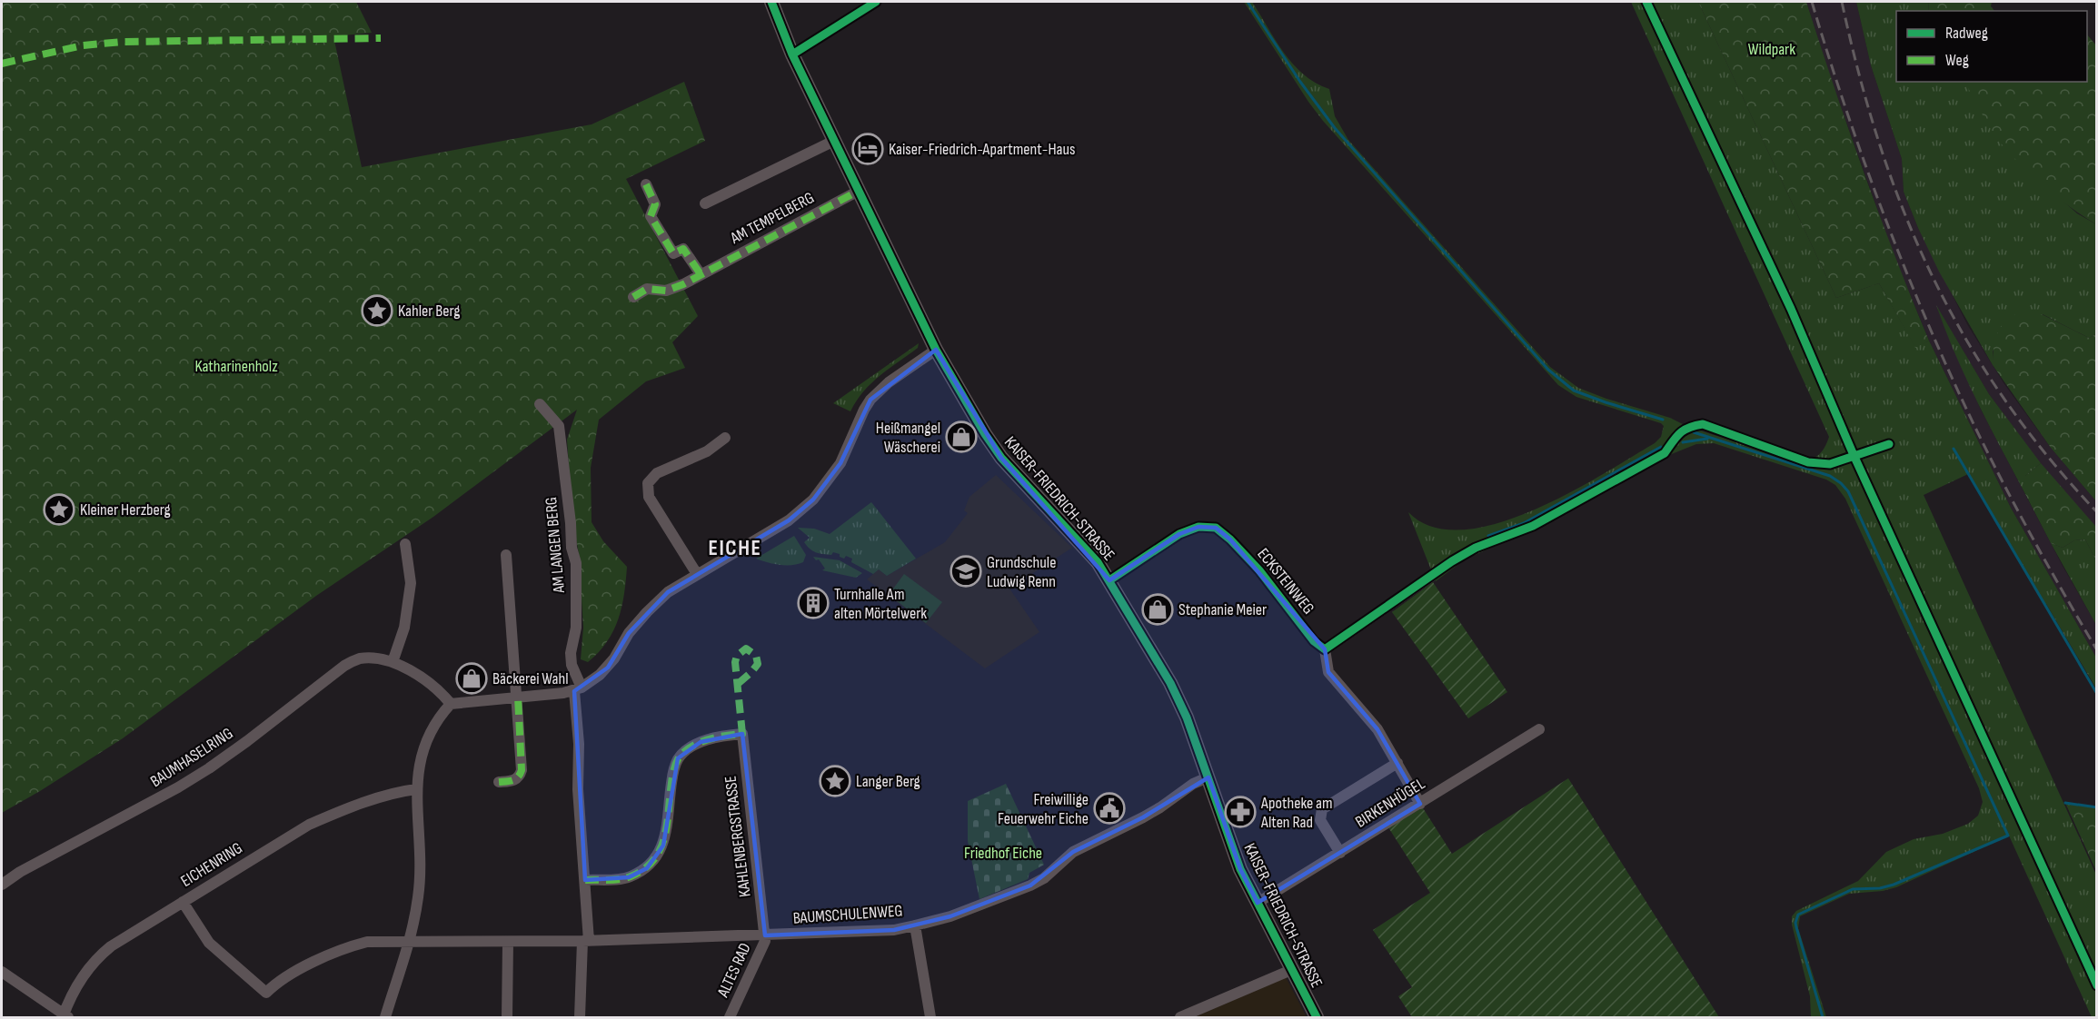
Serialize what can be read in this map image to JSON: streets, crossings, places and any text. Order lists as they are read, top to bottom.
{
  "streets": {
    "street": [
      "AM TEMPELBERG",
      "KAISER-FRIEDRICH-STRASSE",
      "AM LANGEN BERG",
      "ECKSTEINWEG",
      "BAUMHASELRING",
      "BIRKENHÜGEL",
      "KAHLENBERGSTRASSE",
      "EICHENRING",
      "BAUMSCHULENWEG",
      "ALTES RAD"
    ]
  },
  "crossings": [
    ["AM TEMPELBERG", "KAISER-FRIEDRICH-STRASSE"],
    ["KAISER-FRIEDRICH-STRASSE", "ECKSTEINWEG"],
    ["KAISER-FRIEDRICH-STRASSE", "BIRKENHÜGEL"],
    ["KAISER-FRIEDRICH-STRASSE", "BAUMSCHULENWEG"],
    ["AM LANGEN BERG", "KAHLENBERGSTRASSE"],
    ["AM LANGEN BERG", "BAUMSCHULENWEG"],
    ["KAHLENBERGSTRASSE", "BAUMSCHULENWEG"],
    ["KAHLENBERGSTRASSE", "ALTES RAD"],
    ["EICHENRING", "BAUMSCHULENWEG"],
    ["BAUMSCHULENWEG", "ALTES RAD"]
  ],
  "districts": ["EICHE"],
  "parks": ["Wildpark", "Katharinenholz", "Friedhof Eiche"],
  "places": {
    "hotel": ["Kaiser-Friedrich-Apartment-Haus"],
    "place": ["Kahler Berg", "Kleiner Herzberg", "Langer Berg"],
    "shop": ["Heißmangel Wäscherei", "Stephanie Meier", "Bäckerei Wahl"],
    "school or university": ["Grundschule Ludwig Renn"],
    "building": ["Turnhalle Am alten Mörtelwerk"],
    "public building": ["Freiwillige Feuerwehr Eiche"],
    "pharmacy": ["Apotheke am Alten Rad"]
  },
  "legend": ["Radweg", "Weg"]
}
